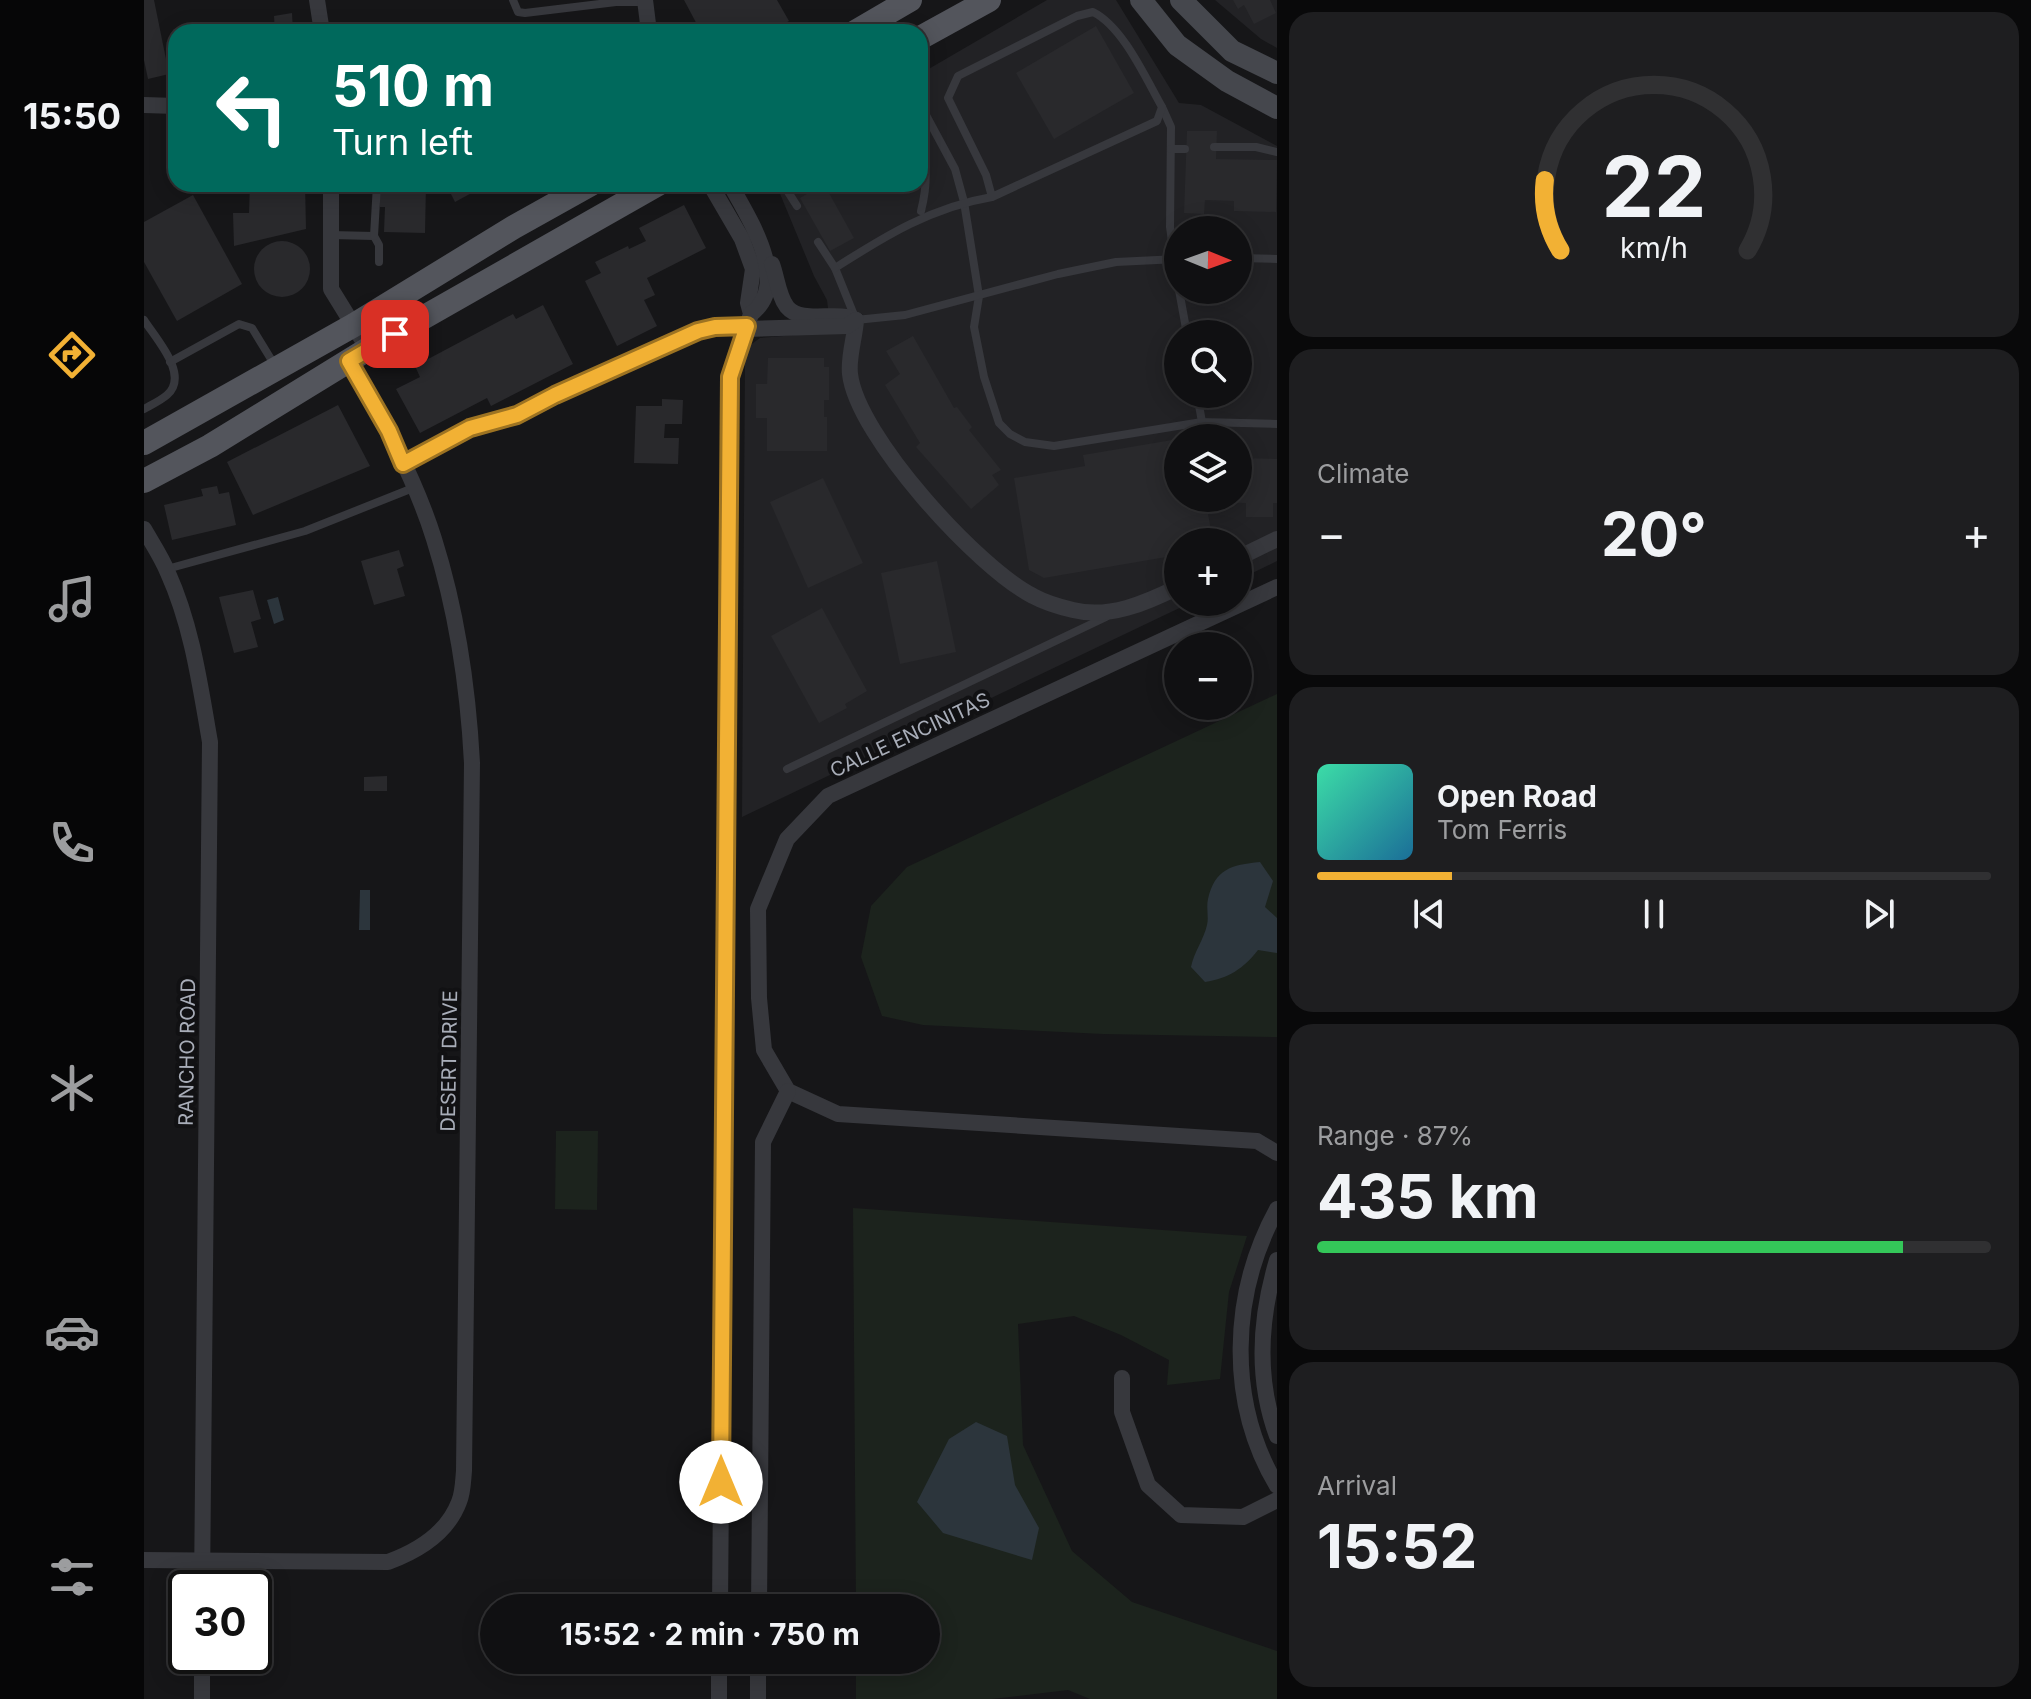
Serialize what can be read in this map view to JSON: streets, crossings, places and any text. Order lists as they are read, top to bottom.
{
  "streets": {
    "street": ["CALLE ENCINITAS", "RANCHO ROAD", "DESERT DRIVE"]
  },
  "crossings": [
    ["RANCHO ROAD", "DESERT DRIVE"]
  ],
  "north": "right",
  "page": {
    "tabs": "15:50",
    "turn": ["510 m", "Turn left"],
    "map_buttons": ["+", "−"],
    "tile": [
      "Climate",
      ["Range · 87%", "435 km"],
      ["Arrival", "15:52"]
    ],
    "heat": ["−", "20°", "+"],
    "song": ["Open Road", "Tom Ferris"],
    "limit": "30",
    "trip": "15:52 · 2 min · 750 m",
    "gauge": ["22", "km/h"]
  }
}
